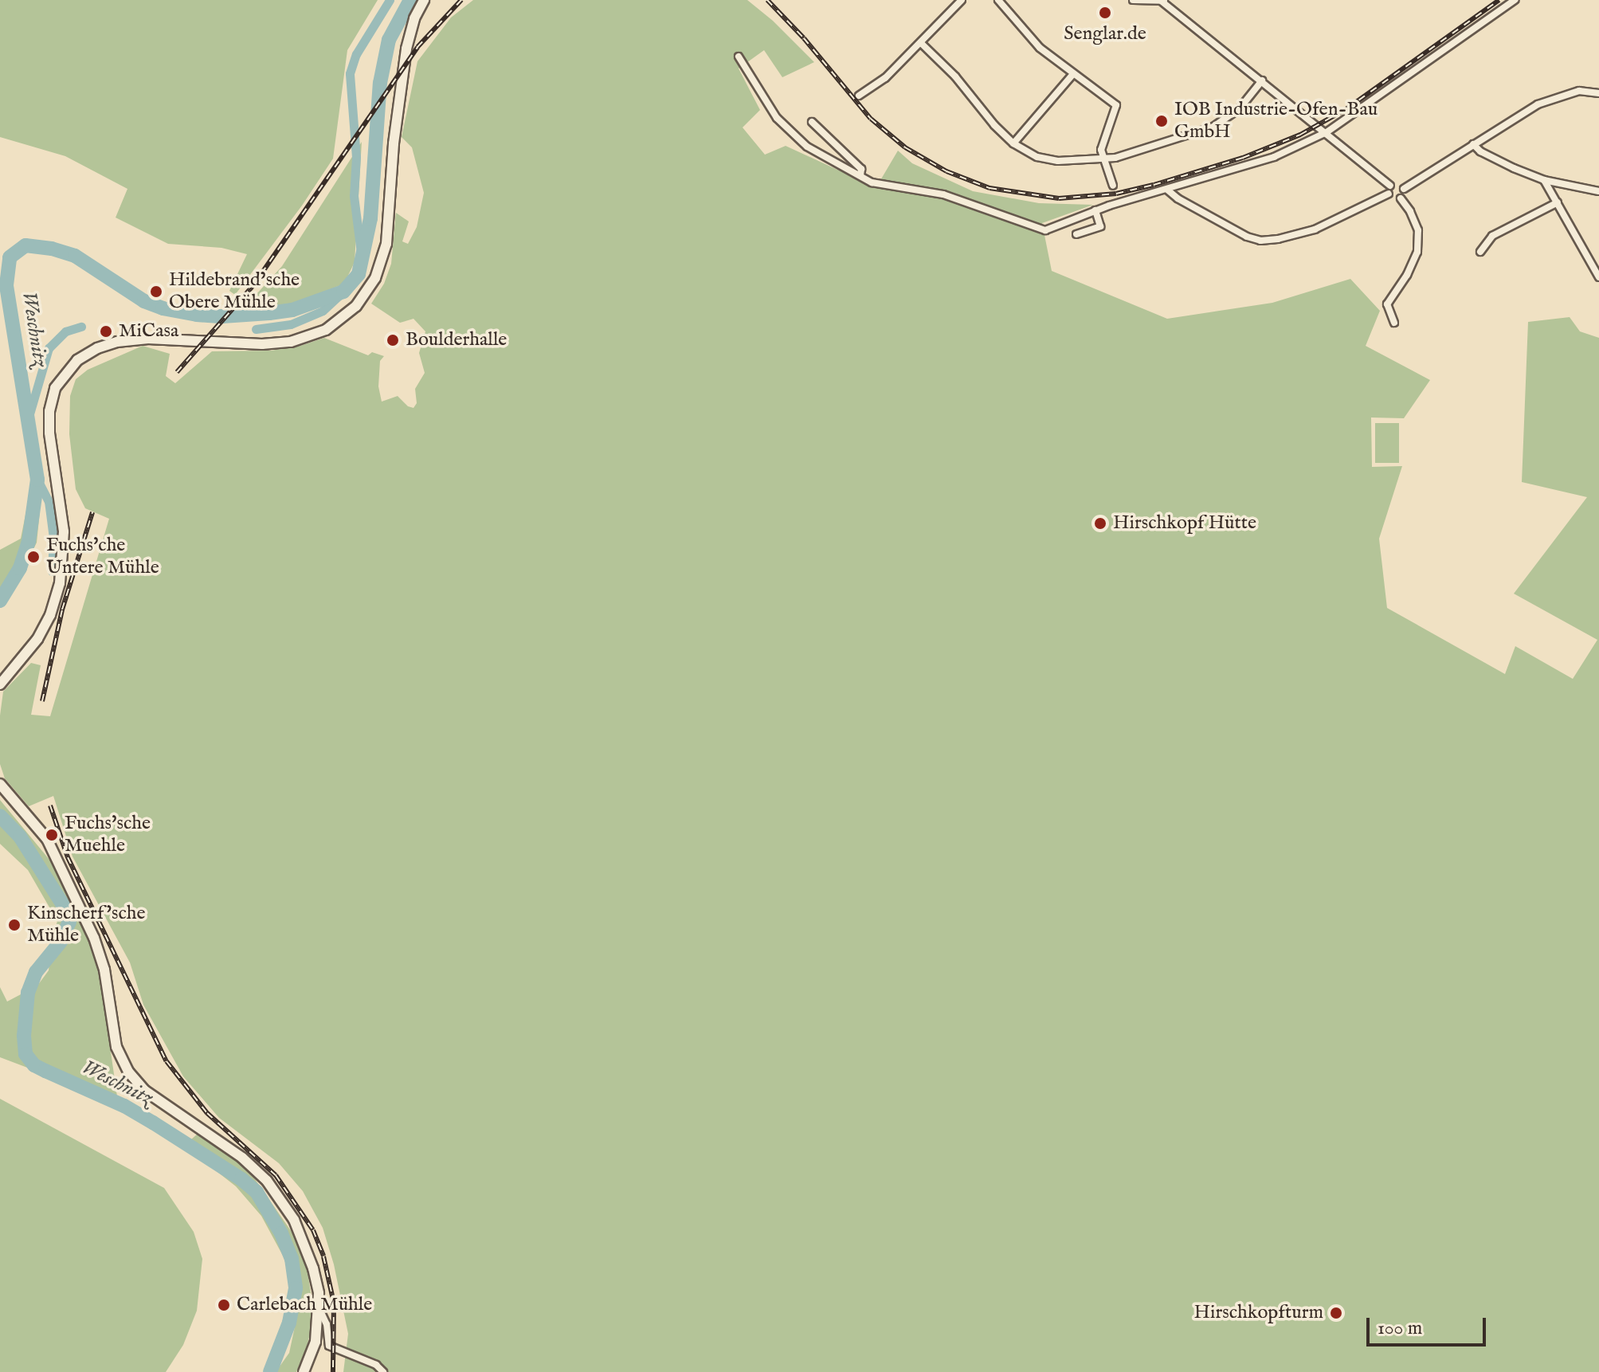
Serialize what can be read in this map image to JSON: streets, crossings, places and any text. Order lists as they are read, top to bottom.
{
  "water": ["Weschnitz"],
  "places": [
    "Senglar.de",
    "IOB Industrie-Ofen-Bau GmbH",
    "Hildebrand’sche Obere Mühle",
    "MiCasa",
    "Boulderhalle",
    "Hirschkopf Hütte",
    "Fuchs'che Untere Mühle",
    "Fuchs'sche Muehle",
    "Kinscherf'sche Mühle",
    "Carlebach Mühle",
    "Hirschkopfturm"
  ],
  "scale_bar": "100 m"
}
